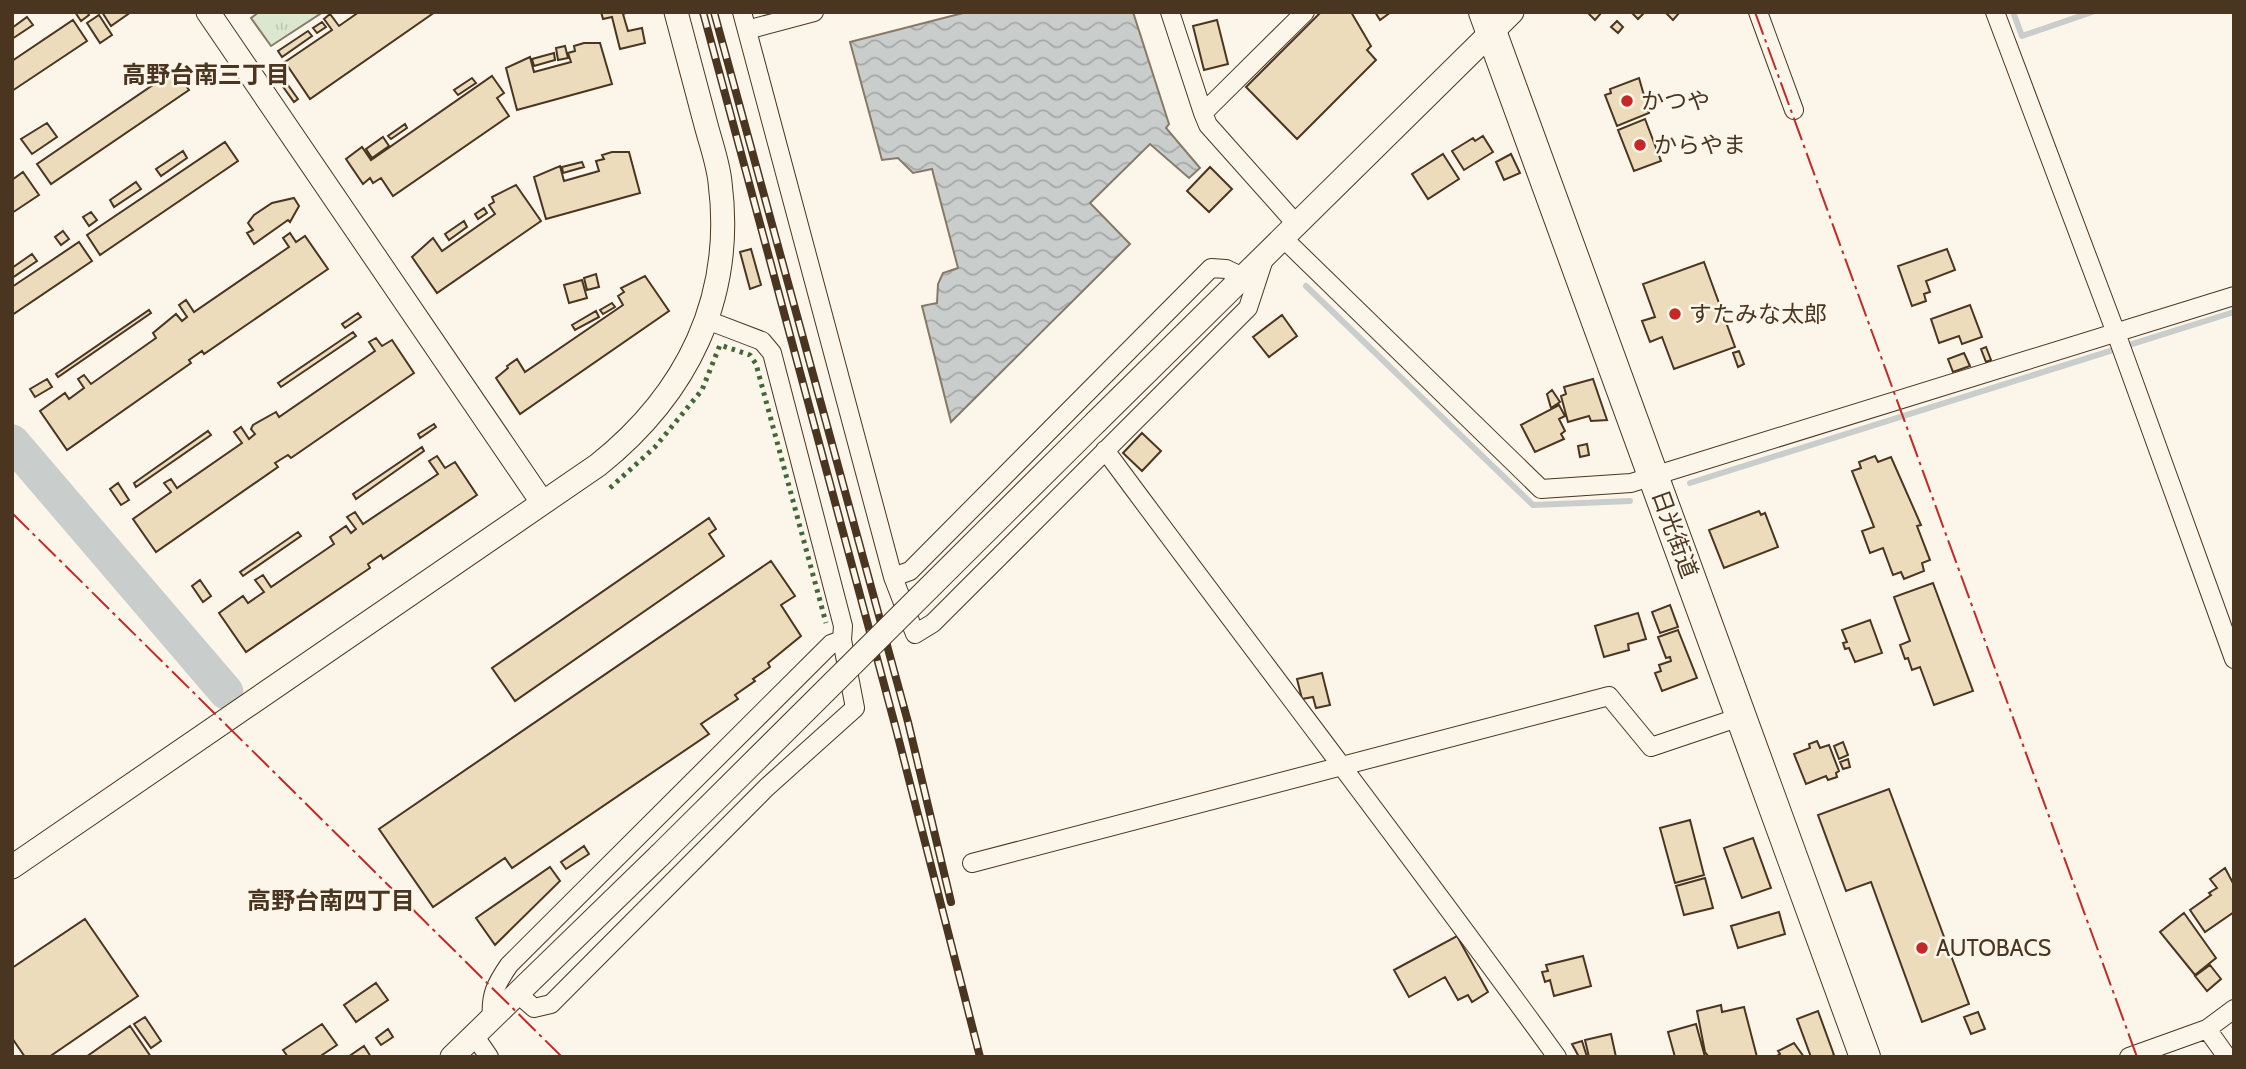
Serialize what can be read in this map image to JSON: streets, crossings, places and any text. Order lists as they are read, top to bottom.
{
  "streets": {
    "highway": ["日光街道"]
  },
  "districts": ["高野台南三丁目", "高野台南四丁目"],
  "places": [
    "かつや",
    "からやま",
    "すたみな太郎",
    "AUTOBACS"
  ]
}
